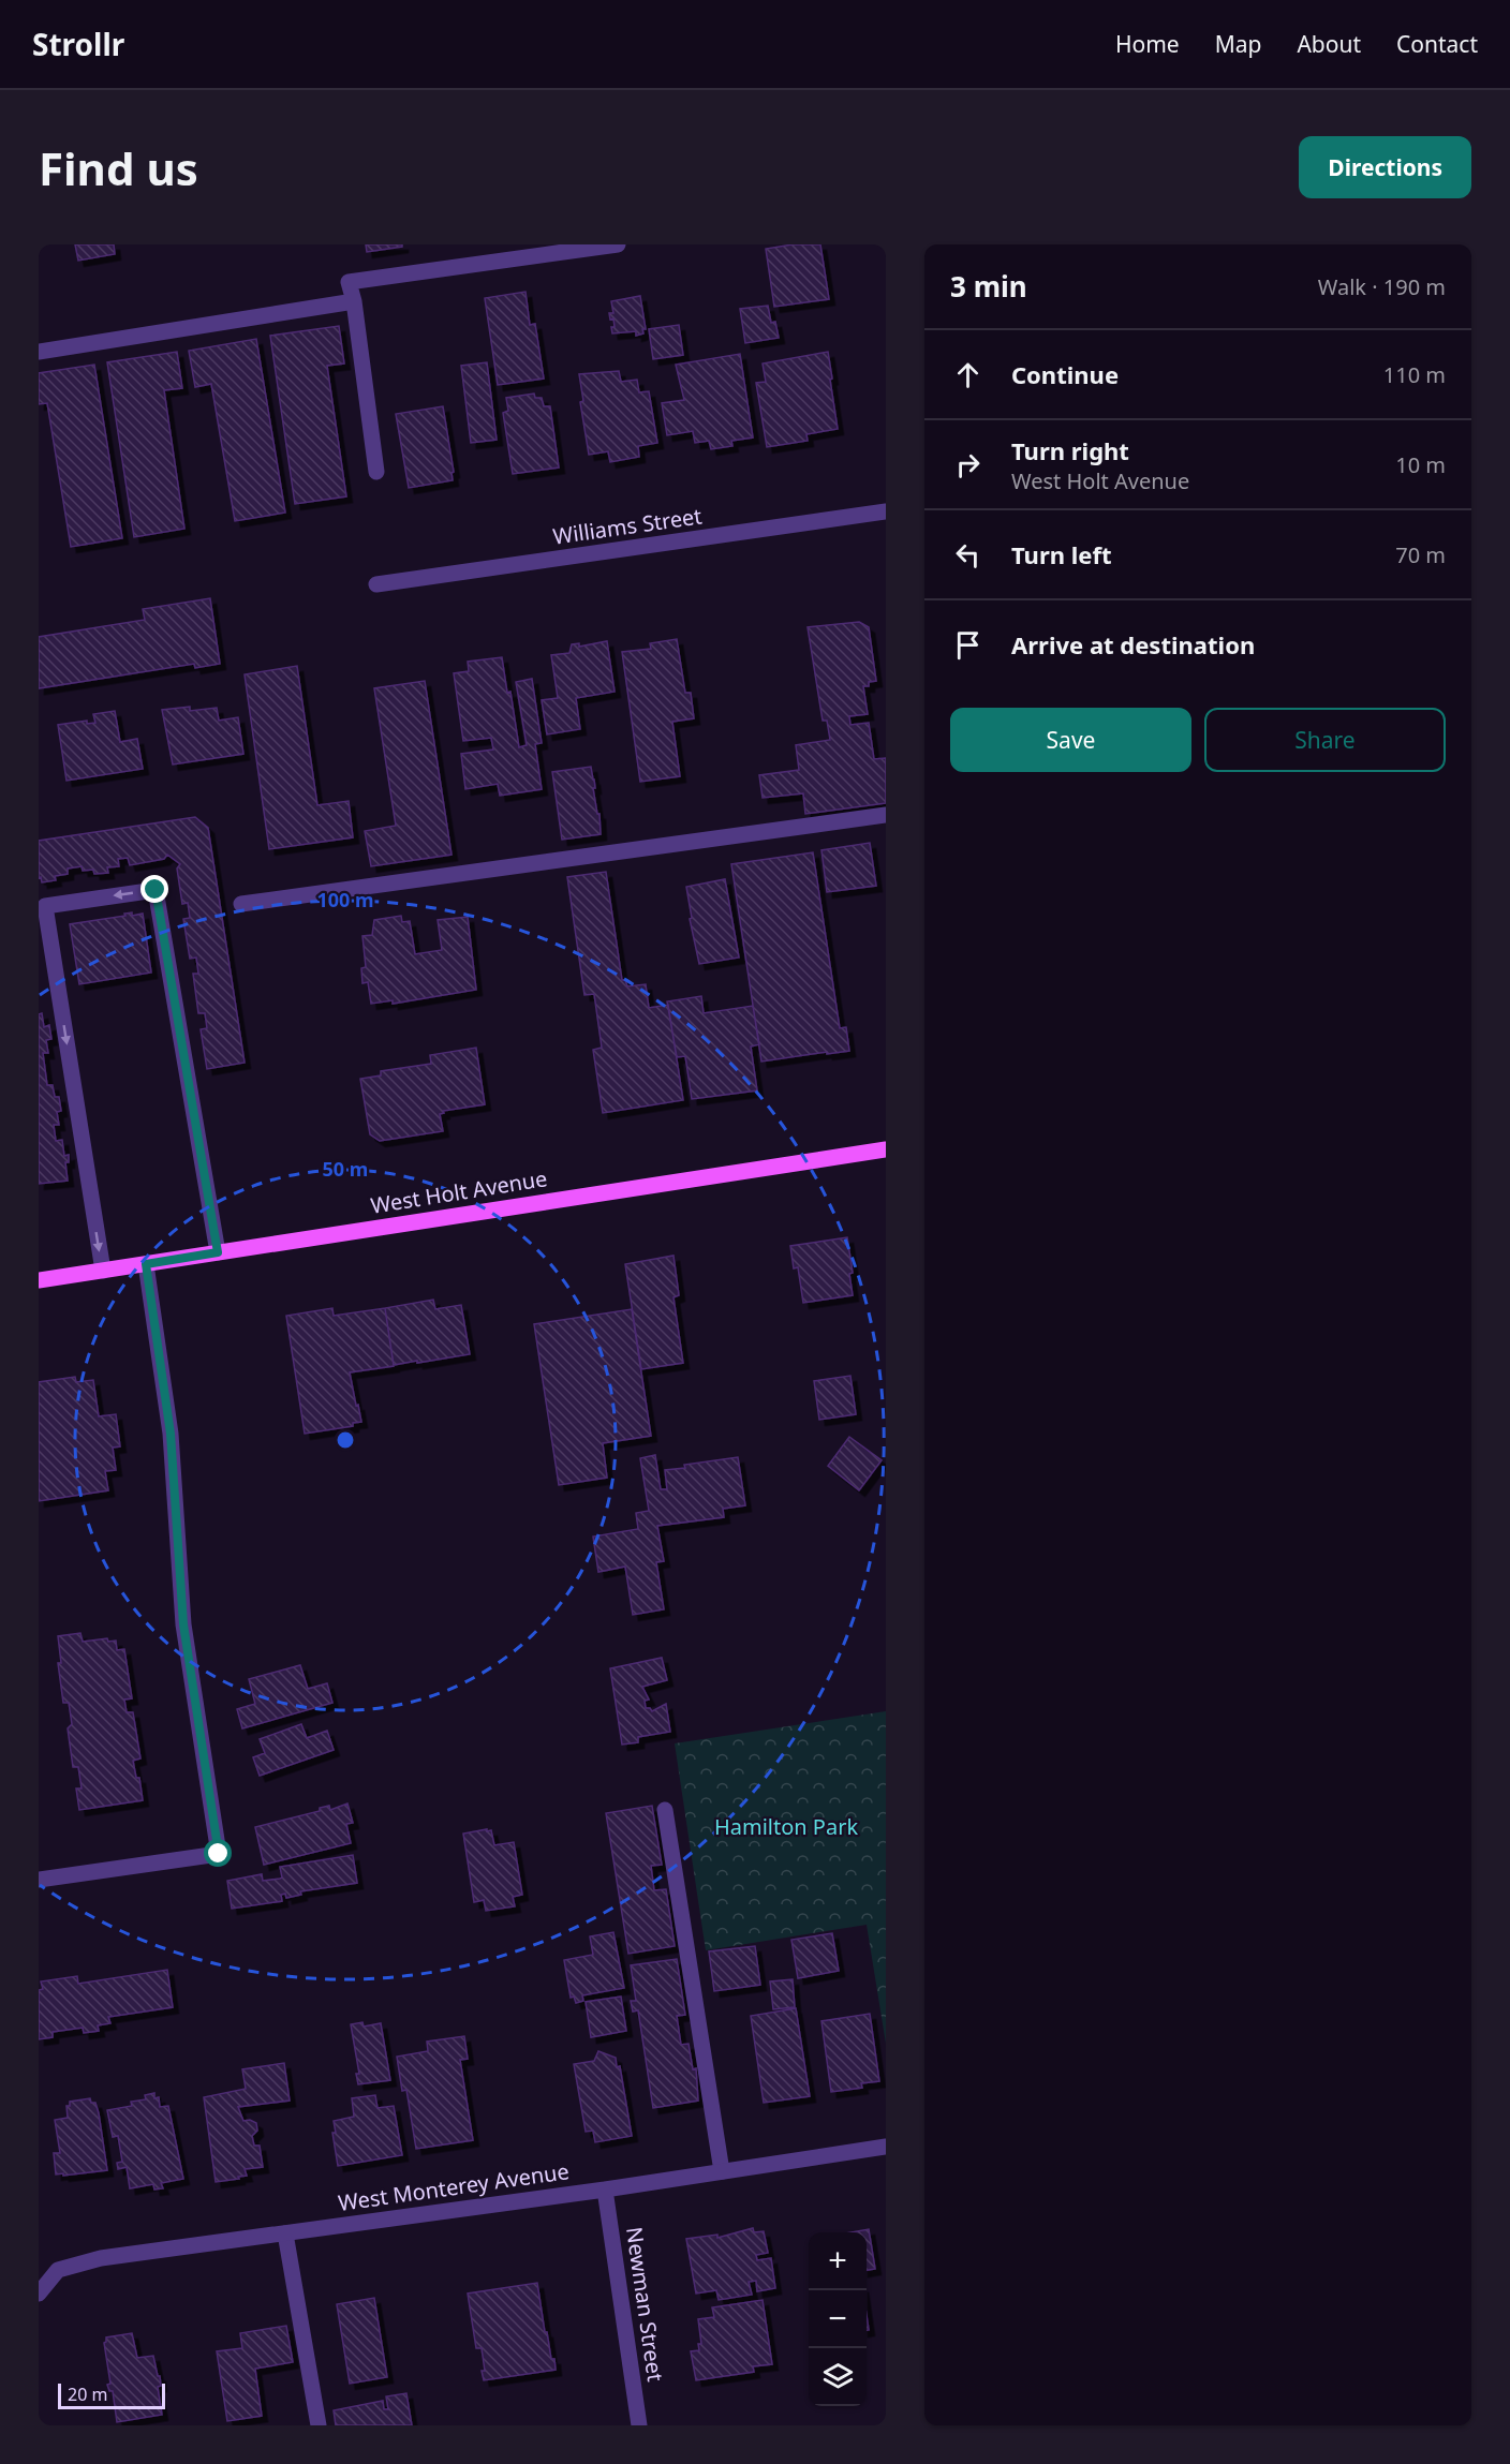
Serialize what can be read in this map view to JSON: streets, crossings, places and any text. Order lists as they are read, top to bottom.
{
  "streets": {
    "main road": ["West Holt Avenue"],
    "street": ["Williams Street", "West Monterey Avenue", "Newman Street"]
  },
  "crossings": [
    ["West Monterey Avenue", "Newman Street"]
  ],
  "parks": ["Hamilton Park"],
  "scale_bar": "20 m",
  "page": {
    "header": "Strollr",
    "nav": [
      "Home",
      "Map",
      "About",
      "Contact"
    ],
    "buttons": [
      "Directions",
      ["Save", "Share"]
    ],
    "title": "Find us",
    "heading": ["3 min", "Walk · 190 m"],
    "list": [
      ["Continue", "110 m"],
      ["Turn right", "West Holt Avenue", "10 m"],
      ["Turn left", "70 m"],
      "Arrive at destination"
    ],
    "map_buttons": ["+", "−"],
    "scale": "20 m"
  },
  "rings": ["100 m", "50 m"]
}
